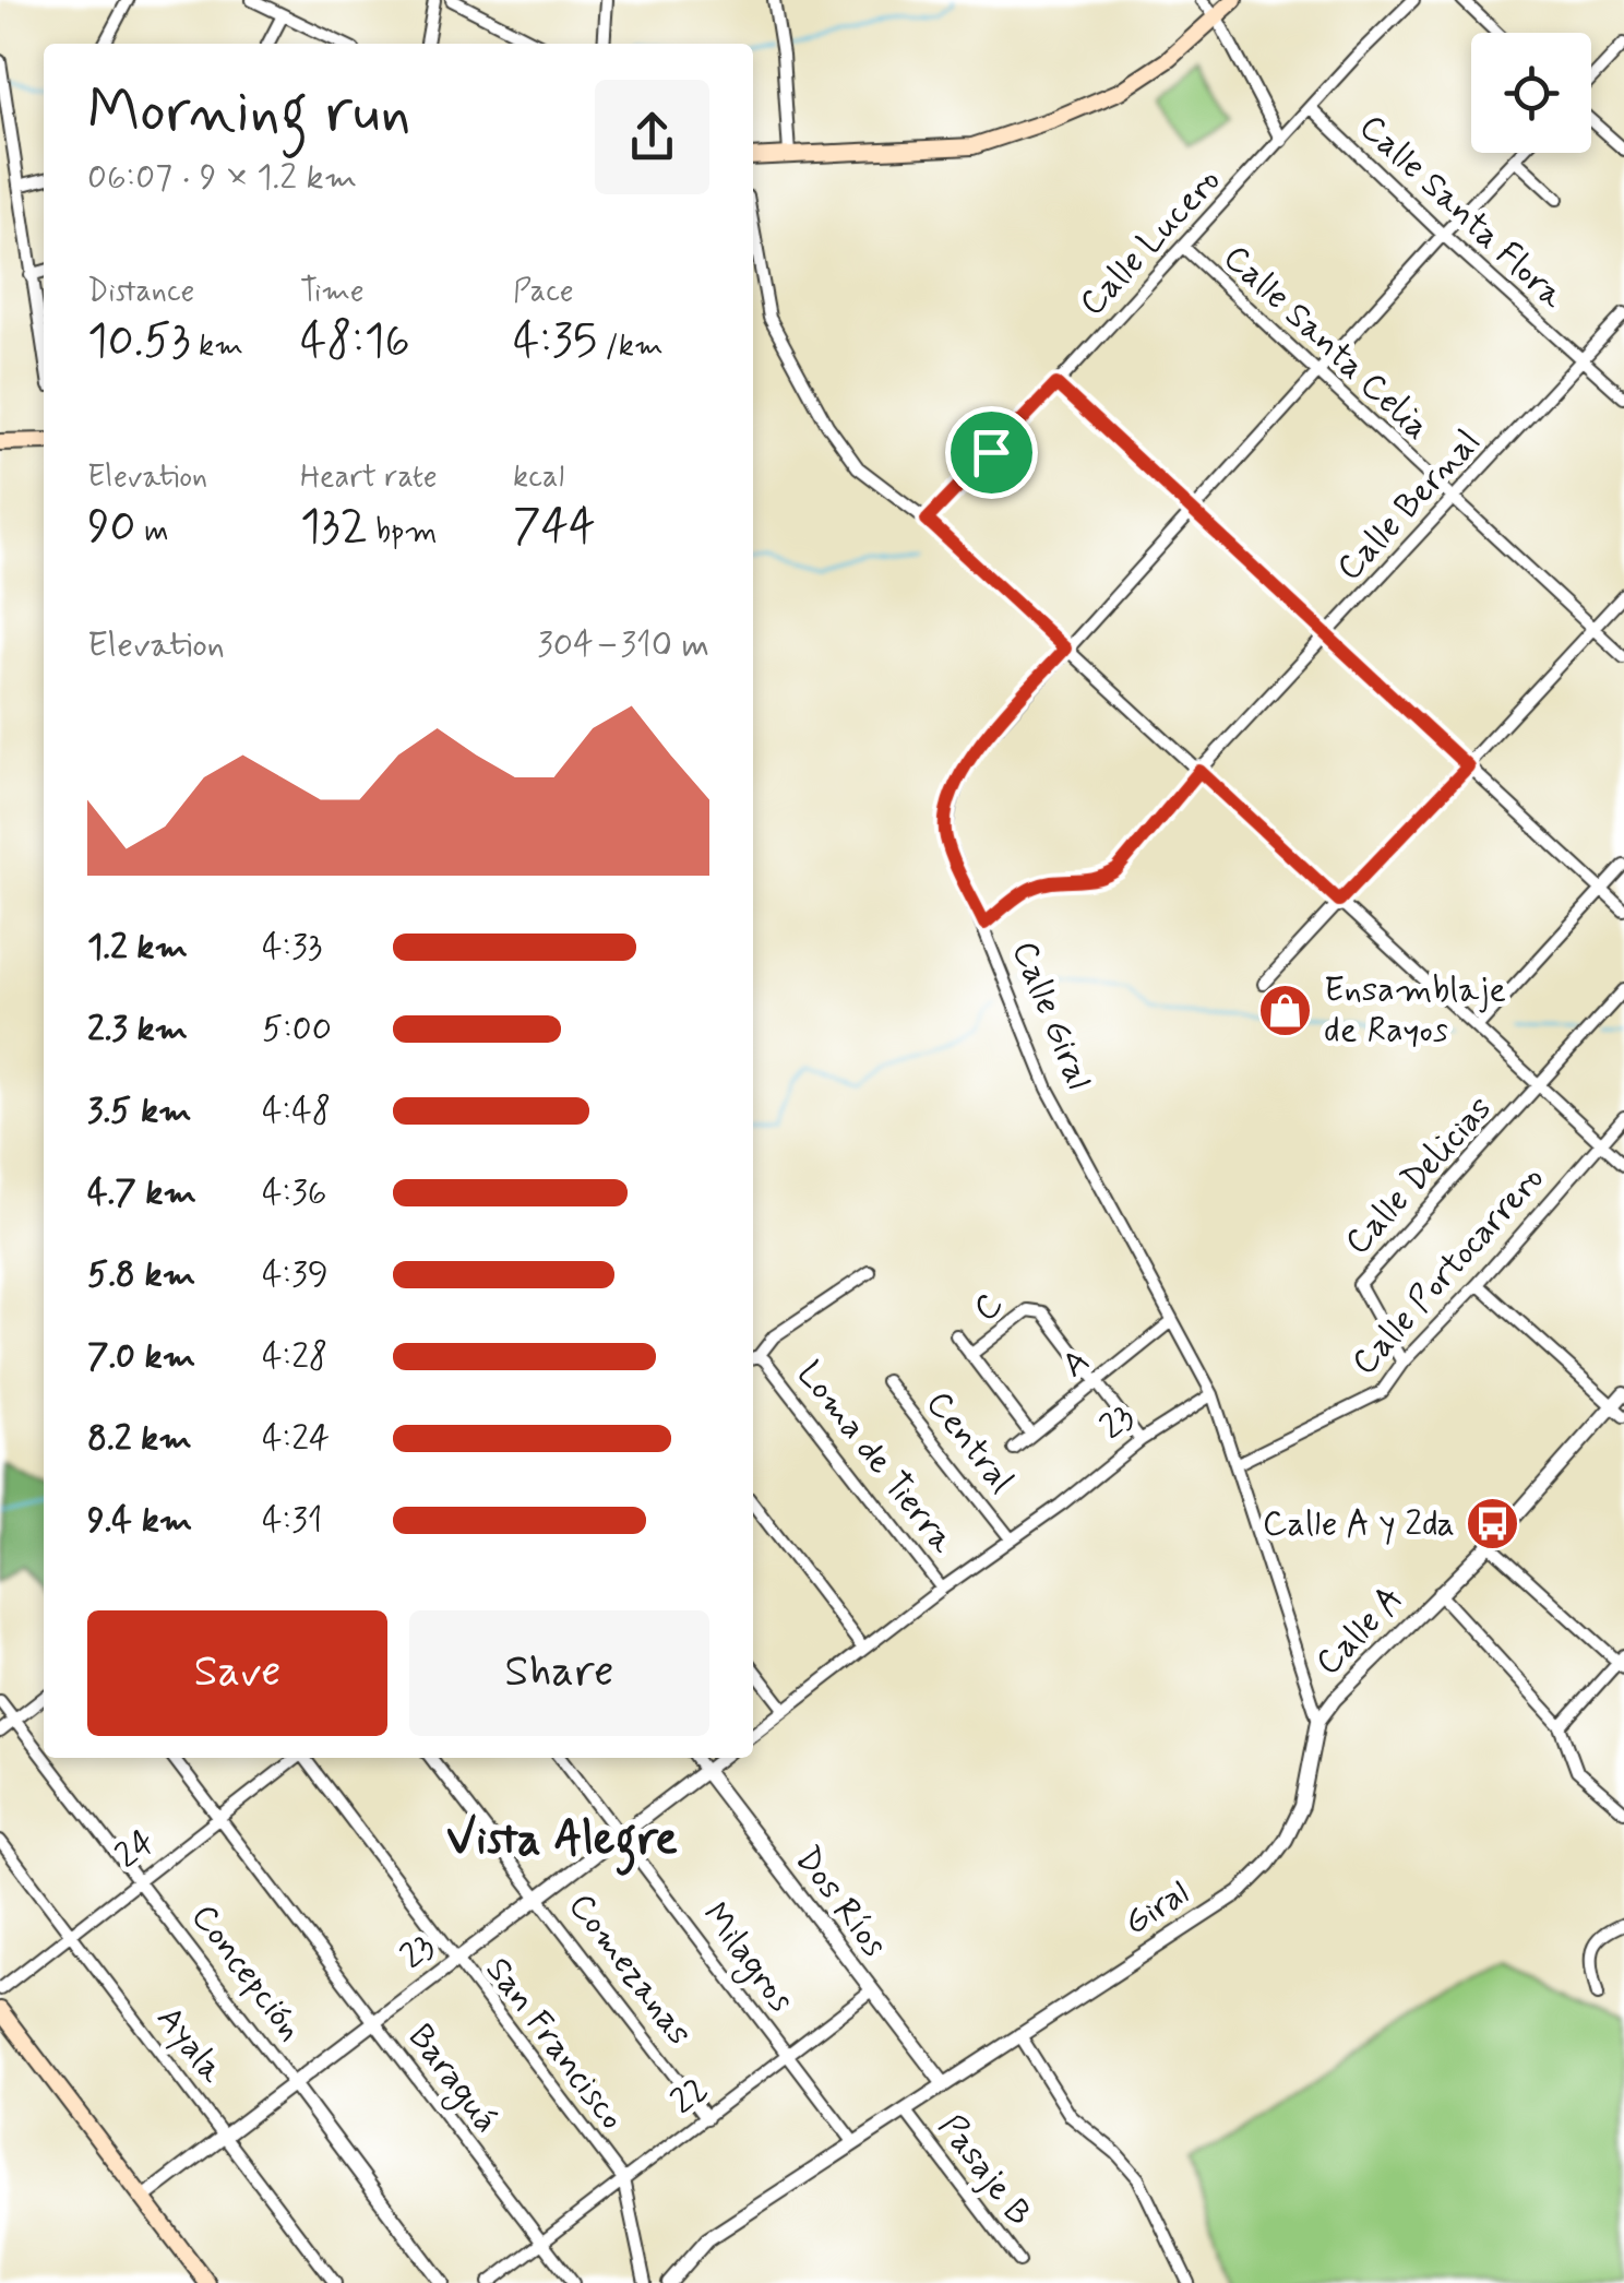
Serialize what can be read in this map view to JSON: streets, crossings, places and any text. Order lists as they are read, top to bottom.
{
  "streets": {
    "street": [
      "Calle Santa Flora",
      "Calle Lucero",
      "Calle Santa Celia",
      "Calle Bernal",
      "Calle Giral",
      "Calle Delicias",
      "Calle Portocarrero",
      "C",
      "A",
      "23",
      "Central",
      "Loma de Tierra",
      "Calle A",
      "24",
      "Dos Ríos",
      "Giral",
      "Milagros",
      "Comezanas",
      "Concepción",
      "San Francisco",
      "Ayala",
      "Baraguá",
      "22",
      "Pasaje B"
    ]
  },
  "crossings": [
    ["Calle Santa Flora", "Calle Lucero"],
    ["Calle Santa Flora", "Calle Bernal"],
    ["Calle Santa Flora", "Calle Giral"],
    ["Calle Lucero", "Calle Santa Celia"],
    ["Calle Santa Celia", "Calle Bernal"],
    ["Calle Santa Celia", "Calle Giral"],
    ["Calle Bernal", "Calle Giral"],
    ["Calle Giral", "A"],
    ["Calle Giral", "23"],
    ["Calle Giral", "Giral"],
    ["Calle Delicias", "Calle Portocarrero"],
    ["Calle Portocarrero", "Giral"],
    ["C", "A"],
    ["23", "Central"],
    ["23", "Loma de Tierra"],
    ["23", "Dos Ríos"],
    ["23", "Giral"],
    ["23", "Milagros"],
    ["23", "Comezanas"],
    ["23", "Concepción"],
    ["23", "San Francisco"],
    ["23", "Ayala"],
    ["23", "Baraguá"],
    ["Calle A", "Giral"],
    ["24", "Concepción"],
    ["24", "Ayala"],
    ["24", "Baraguá"],
    ["Dos Ríos", "Giral"],
    ["Dos Ríos", "22"],
    ["Giral", "Milagros"],
    ["Giral", "Pasaje B"],
    ["Milagros", "22"],
    ["Comezanas", "22"],
    ["San Francisco", "22"],
    ["Baraguá", "22"]
  ],
  "districts": ["Vista Alegre"],
  "places": {
    "shop": ["Ensamblaje de Rayos"],
    "bus stop": ["Calle A y 2da"]
  },
  "page": {
    "heading": ["Morning run", "06:07 · 9 × 1.2 km"],
    "stats": [
      ["Distance", "10.53 km"],
      ["Time", "48:16"],
      ["Pace", "4:35 /km"],
      ["Elevation", "90 m"],
      ["Heart rate", "132 bpm"],
      ["kcal", "744"]
    ],
    "chart": ["Elevation", "304–310 m"],
    "list": [
      {
        "name": "1.2 km",
        "note": "4:33"
      },
      {
        "name": "2.3 km",
        "note": "5:00"
      },
      {
        "name": "3.5 km",
        "note": "4:48"
      },
      {
        "name": "4.7 km",
        "note": "4:36"
      },
      {
        "name": "5.8 km",
        "note": "4:39"
      },
      {
        "name": "7.0 km",
        "note": "4:28"
      },
      {
        "name": "8.2 km",
        "note": "4:24"
      },
      {
        "name": "9.4 km",
        "note": "4:31"
      }
    ],
    "buttons": ["Save", "Share"]
  }
}
